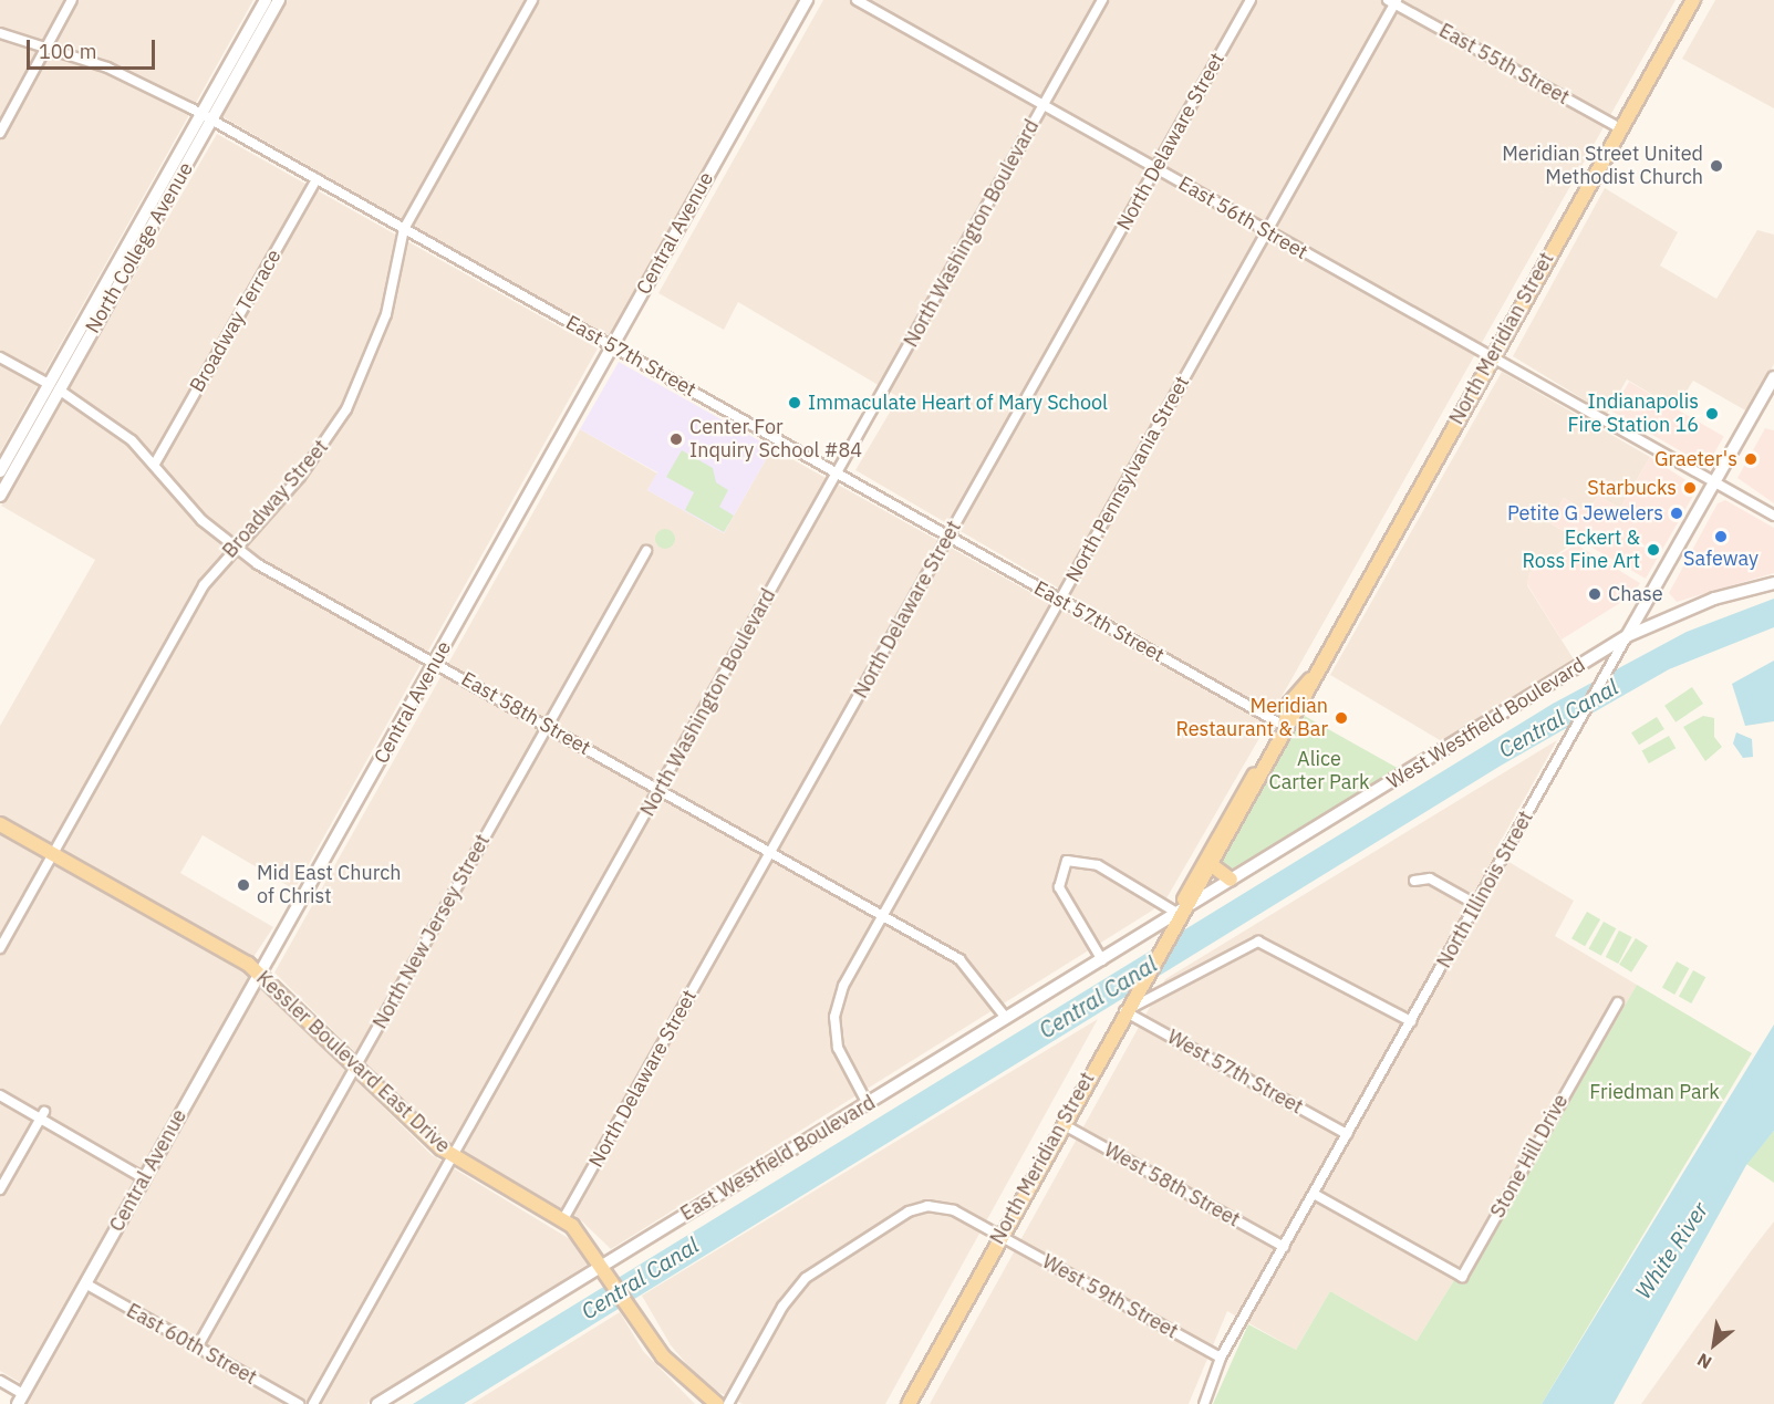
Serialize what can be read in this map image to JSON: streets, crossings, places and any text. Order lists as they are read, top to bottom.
{
  "streets": {
    "main road": [
      "Central Avenue",
      "North College Avenue",
      "North Meridian Street",
      "West Westfield Boulevard",
      "North Illinois Street",
      "Kessler Boulevard East Drive",
      "East Westfield Boulevard"
    ],
    "street": [
      "East 55th Street",
      "North Delaware Street",
      "East 56th Street",
      "North Washington Boulevard",
      "Broadway Terrace",
      "East 57th Street",
      "North Pennsylvania Street",
      "Broadway Street",
      "East 58th Street",
      "North New Jersey Street",
      "West 57th Street",
      "Stone Hill Drive",
      "West 58th Street",
      "West 59th Street",
      "East 60th Street"
    ]
  },
  "crossings": [
    ["East 55th Street", "North Meridian Street"],
    ["East 55th Street", "North Pennsylvania Street"],
    ["North Delaware Street", "East 56th Street"],
    ["North Delaware Street", "East 57th Street"],
    ["North Delaware Street", "East 58th Street"],
    ["North Delaware Street", "Kessler Boulevard East Drive"],
    ["East 56th Street", "North Washington Boulevard"],
    ["East 56th Street", "North Meridian Street"],
    ["East 56th Street", "North Pennsylvania Street"],
    ["East 56th Street", "North Illinois Street"],
    ["Central Avenue", "East 57th Street"],
    ["Central Avenue", "East 58th Street"],
    ["Central Avenue", "Kessler Boulevard East Drive"],
    ["Central Avenue", "East 60th Street"],
    ["North Washington Boulevard", "East 57th Street"],
    ["North Washington Boulevard", "East 58th Street"],
    ["North Washington Boulevard", "Kessler Boulevard East Drive"],
    ["North College Avenue", "East 57th Street"],
    ["North College Avenue", "East 58th Street"],
    ["Broadway Terrace", "East 57th Street"],
    ["Broadway Terrace", "East 58th Street"],
    ["North Meridian Street", "East 57th Street"],
    ["North Meridian Street", "West Westfield Boulevard"],
    ["North Meridian Street", "West 57th Street"],
    ["North Meridian Street", "East Westfield Boulevard"],
    ["North Meridian Street", "West 58th Street"],
    ["North Meridian Street", "West 59th Street"],
    ["East 57th Street", "North Pennsylvania Street"],
    ["East 57th Street", "Broadway Street"],
    ["North Pennsylvania Street", "East 58th Street"],
    ["North Pennsylvania Street", "East Westfield Boulevard"],
    ["Broadway Street", "East 58th Street"],
    ["Broadway Street", "Kessler Boulevard East Drive"],
    ["East 58th Street", "North New Jersey Street"],
    ["East 58th Street", "East Westfield Boulevard"],
    ["West Westfield Boulevard", "North Illinois Street"],
    ["West Westfield Boulevard", "East Westfield Boulevard"],
    ["North Illinois Street", "West 57th Street"],
    ["North Illinois Street", "Stone Hill Drive"],
    ["North Illinois Street", "West 58th Street"],
    ["North Illinois Street", "West 59th Street"],
    ["North New Jersey Street", "Kessler Boulevard East Drive"],
    ["North New Jersey Street", "East 60th Street"],
    ["Kessler Boulevard East Drive", "East Westfield Boulevard"]
  ],
  "water": ["Central Canal", "White River"],
  "parks": ["Alice Carter Park", "Friedman Park"],
  "places": [
    "Meridian Street United Methodist Church",
    "Immaculate Heart of Mary School",
    "Indianapolis Fire Station 16",
    "Center For Inquiry School #84",
    "Graeter's",
    "Starbucks",
    "Petite G Jewelers",
    "Safeway",
    "Eckert & Ross Fine Art",
    "Chase",
    "Meridian Restaurant & Bar",
    "Mid East Church of Christ"
  ],
  "scale_bar": "100 m",
  "north": "bottom left"
}
